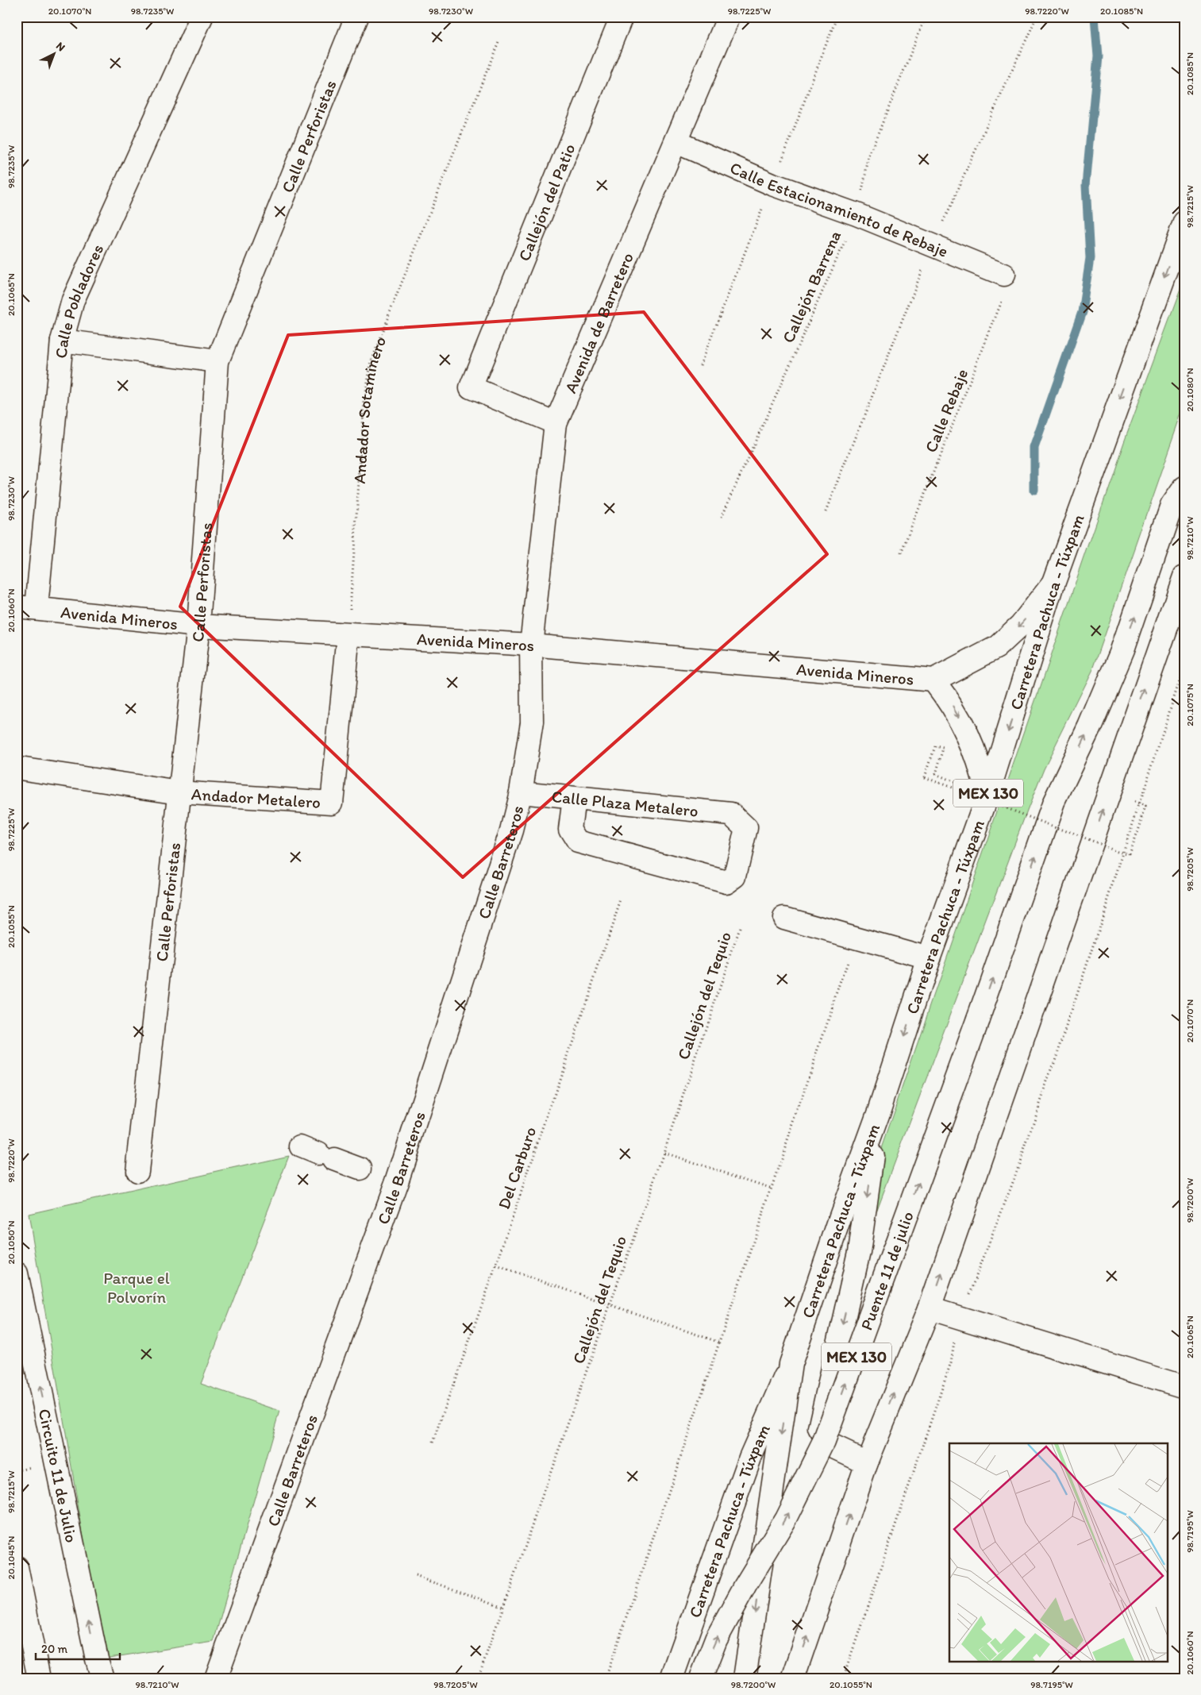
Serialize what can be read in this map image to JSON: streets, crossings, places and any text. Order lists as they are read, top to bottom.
{
  "streets": {
    "street": [
      "Calle Perforistas",
      "Callejón del Patio",
      "Calle Estacionamiento de Rebaje",
      "Calle Pobladores",
      "Avenida de Barretero",
      "Carretera Pachuca - Túxpam",
      "Avenida Mineros",
      "MEX 130",
      "Andador Metalero",
      "Calle Plaza Metalero",
      "Calle Barreteros",
      "Puente 11 de julio",
      "Circuito 11 de Julio"
    ],
    "path": [
      "Callejón Barrena",
      "Andador Sotaminero",
      "Calle Rebaje",
      "Callejón del Tequio",
      "Del Carburo"
    ]
  },
  "crossings": [
    ["Calle Perforistas", "Avenida Mineros"],
    ["Calle Perforistas", "Andador Metalero"],
    ["Callejón del Patio", "Avenida de Barretero"],
    ["Calle Estacionamiento de Rebaje", "Callejón Barrena"],
    ["Calle Estacionamiento de Rebaje", "Avenida de Barretero"],
    ["Calle Estacionamiento de Rebaje", "Calle Rebaje"],
    ["Calle Pobladores", "Avenida Mineros"],
    ["Avenida de Barretero", "Avenida Mineros"],
    ["Avenida de Barretero", "Calle Barreteros"],
    ["Andador Sotaminero", "Avenida Mineros"],
    ["Andador Sotaminero", "Andador Metalero"],
    ["Carretera Pachuca - Túxpam", "Avenida Mineros"],
    ["Avenida Mineros", "Andador Metalero"],
    ["Avenida Mineros", "Calle Barreteros"],
    ["Calle Plaza Metalero", "Calle Barreteros"]
  ],
  "one_way": ["Circuito 11 de Julio"],
  "parks": ["Parque el Polvorín"],
  "scale_bar": "20 m",
  "north": "top right",
  "coordinates": [
    "20.1070°N",
    "98.7235°W",
    "98.7230°W",
    "98.7225°W",
    "98.7220°W",
    "20.1085°N",
    "98.7215°W",
    "20.1065°N",
    "20.1080°N",
    "98.7210°W",
    "20.1060°N",
    "20.1075°N",
    "98.7205°W",
    "20.1055°N",
    "98.7200°W",
    "20.1050°N",
    "98.7195°W",
    "20.1045°N"
  ]
}
